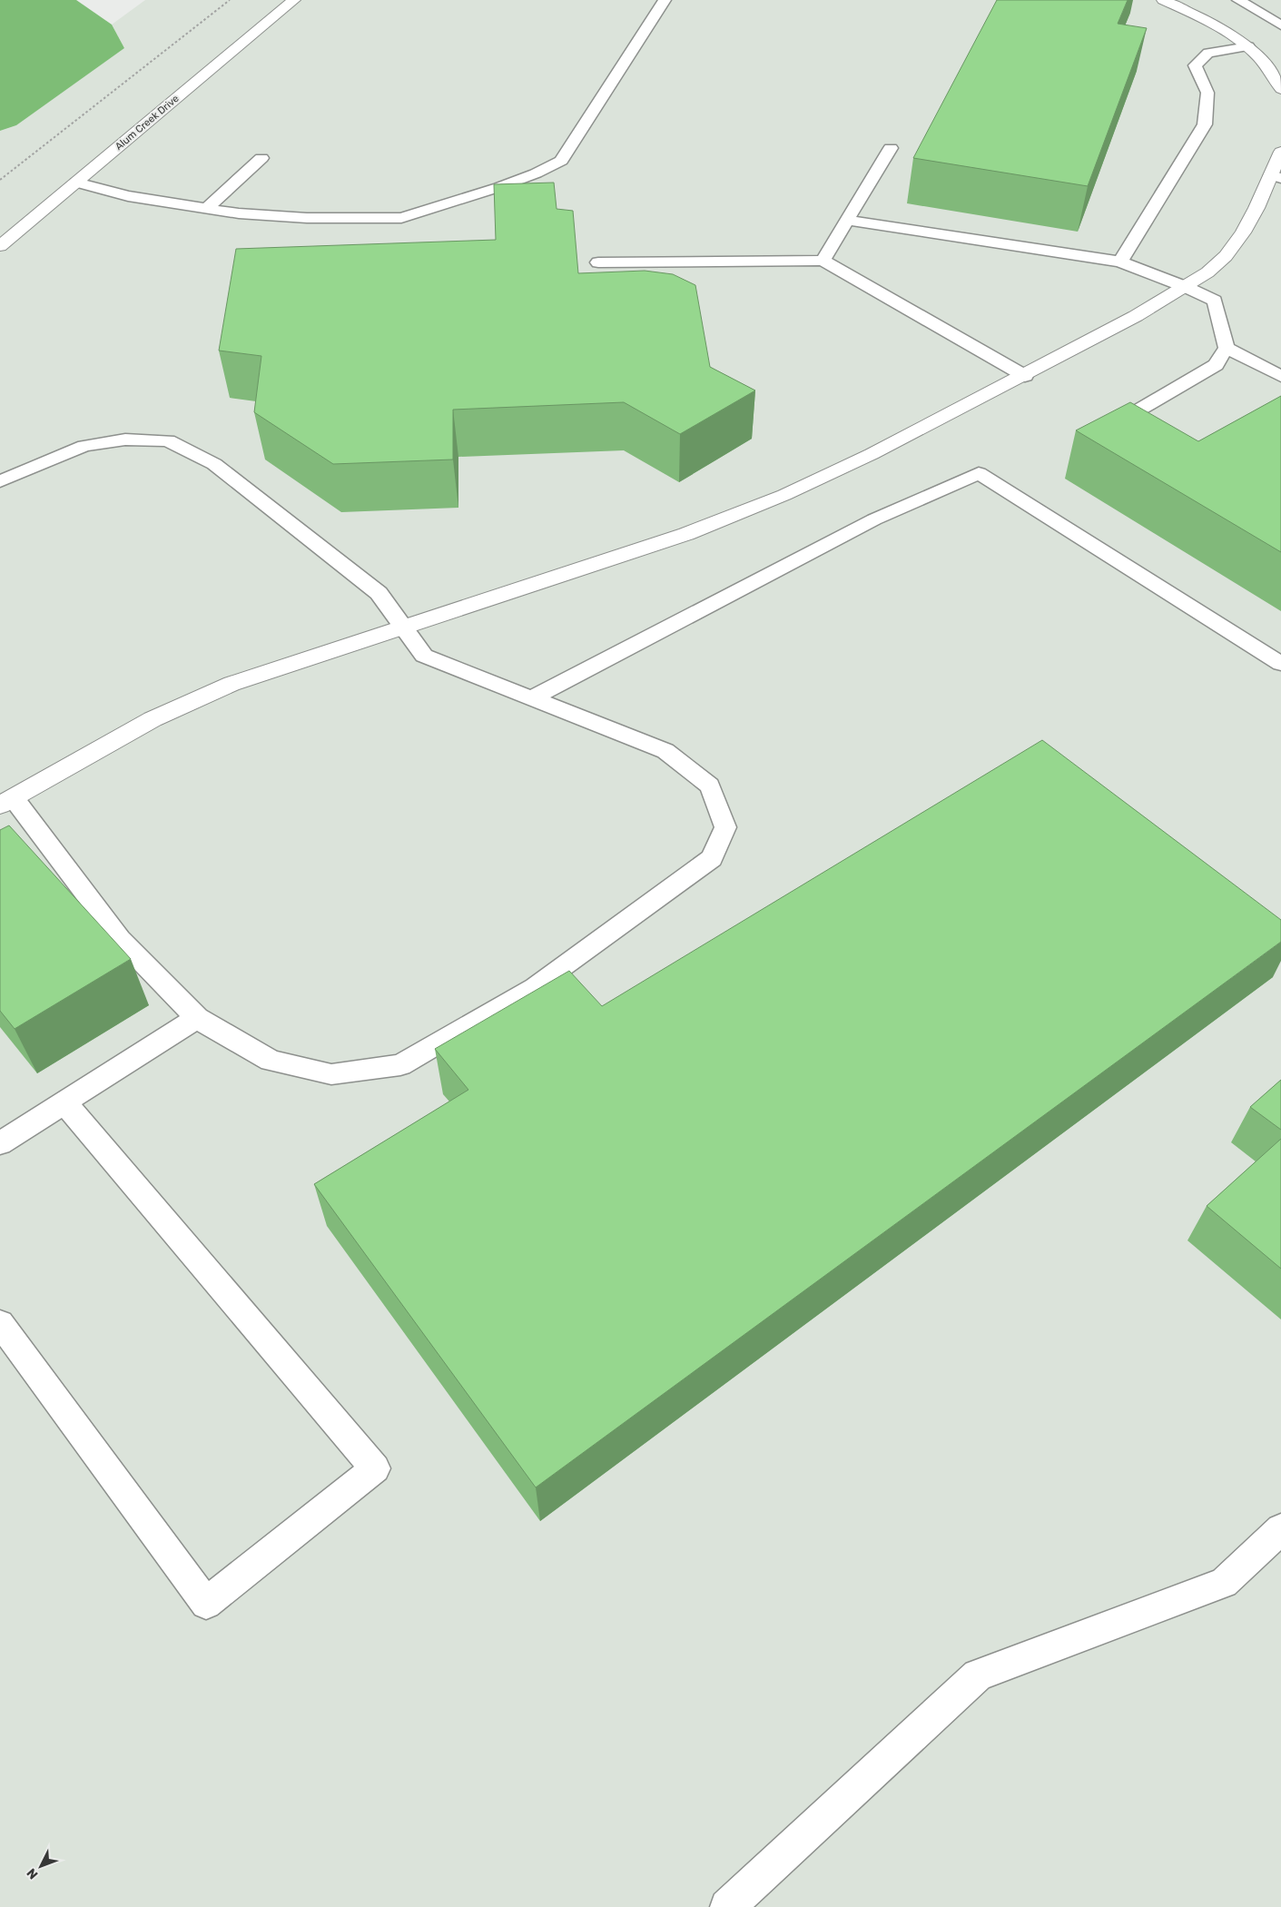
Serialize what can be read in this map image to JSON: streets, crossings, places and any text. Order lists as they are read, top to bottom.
{
  "streets": {
    "street": ["Alum Creek Drive"]
  },
  "north": "bottom left"
}
